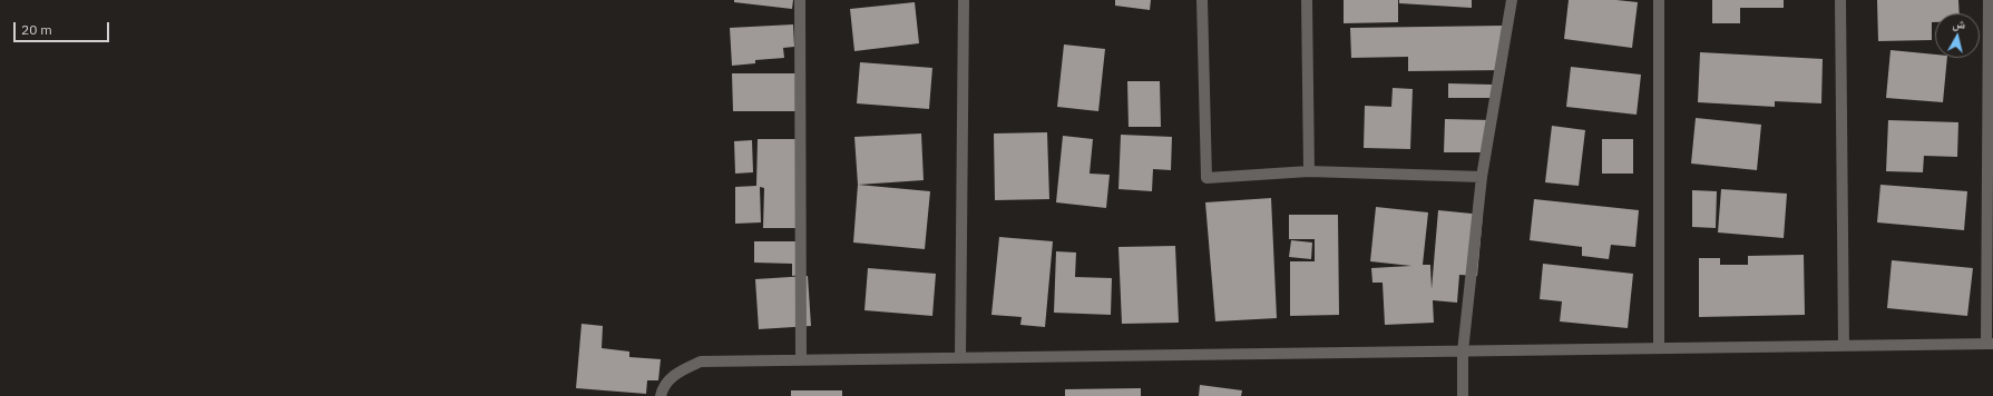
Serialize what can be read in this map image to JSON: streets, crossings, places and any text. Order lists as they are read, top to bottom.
{
  "scale_bar": "20 m",
  "north": "top"
}
